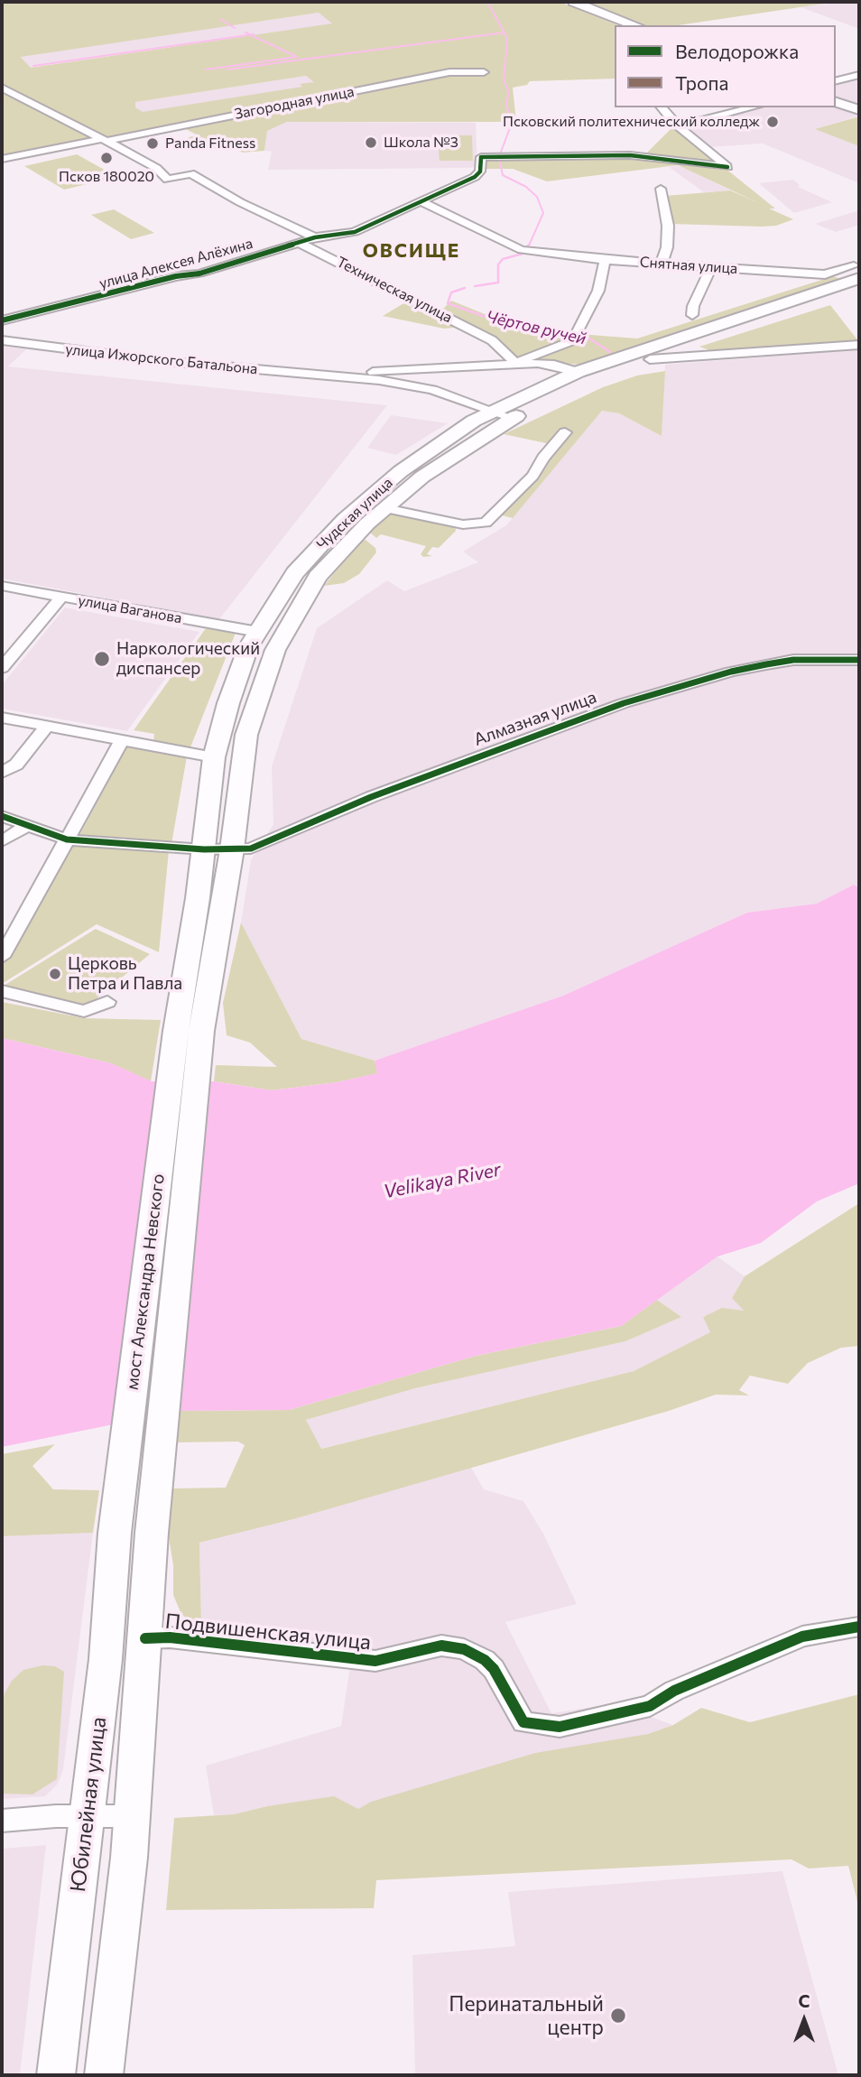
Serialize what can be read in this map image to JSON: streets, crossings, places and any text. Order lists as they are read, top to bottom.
{
  "streets": {
    "highway": ["Чудская улица", "мост Александра Невского", "Юбилейная улица"],
    "street": [
      "Загородная улица",
      "улица Алексея Алёхина",
      "Снятная улица",
      "Техническая улица",
      "улица Ижорского Батальона",
      "улица Ваганова",
      "Алмазная улица",
      "Подвишенская улица"
    ]
  },
  "crossings": [
    ["улица Алексея Алёхина", "Снятная улица"],
    ["улица Алексея Алёхина", "Техническая улица"],
    ["Снятная улица", "Чудская улица"],
    ["Техническая улица", "улица Ижорского Батальона"],
    ["улица Ижорского Батальона", "Чудская улица"],
    ["Чудская улица", "улица Ваганова"],
    ["Чудская улица", "Алмазная улица"],
    ["Чудская улица", "мост Александра Невского"],
    ["мост Александра Невского", "Подвишенская улица"],
    ["мост Александра Невского", "Юбилейная улица"]
  ],
  "districts": ["ОВСИЩЕ"],
  "water": ["Чёртов ручей", "Velikaya River"],
  "places": [
    "Псковский политехнический колледж",
    "Школа №3",
    "Panda Fitness",
    "Псков 180020",
    "Наркологический диспансер",
    "Церковь Петра и Павла",
    "Перинатальный центр"
  ],
  "legend": ["Велодорожка", "Тропа"],
  "north": "top"
}
